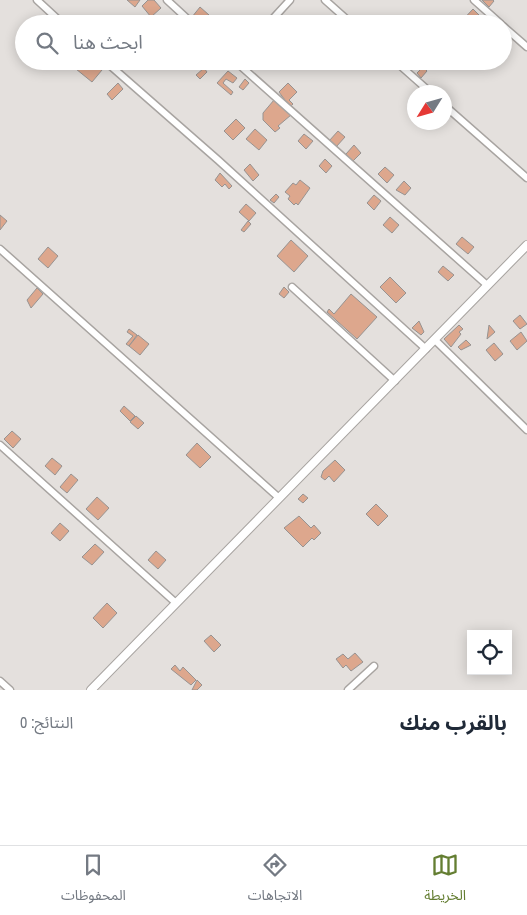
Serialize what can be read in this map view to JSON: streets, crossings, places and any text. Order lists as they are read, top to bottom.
{
  "north": "bottom left",
  "page": {
    "search": "ابحث هنا",
    "heading": ["بالقرب منك", "النتائج: 0"],
    "nav": ["الخريطة", "الاتجاهات", "المحفوظات"]
  }
}
